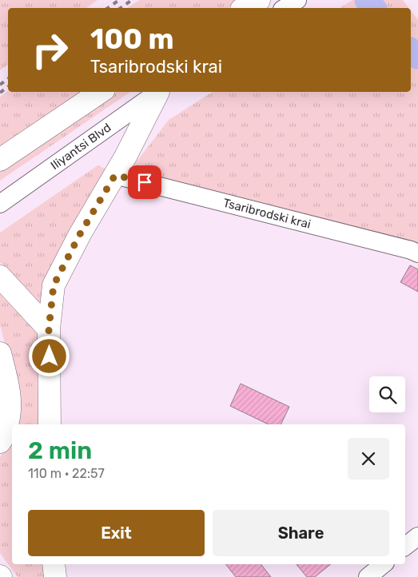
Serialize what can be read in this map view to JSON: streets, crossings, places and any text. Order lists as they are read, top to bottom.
{
  "streets": {
    "street": ["Iliyantsi Blvd", "Tsaribrodski krai"]
  },
  "page": {
    "turn": ["100 m", "Tsaribrodski krai"],
    "heading": ["2 min", "110 m · 22:57"],
    "buttons": ["Exit", "Share"]
  }
}
